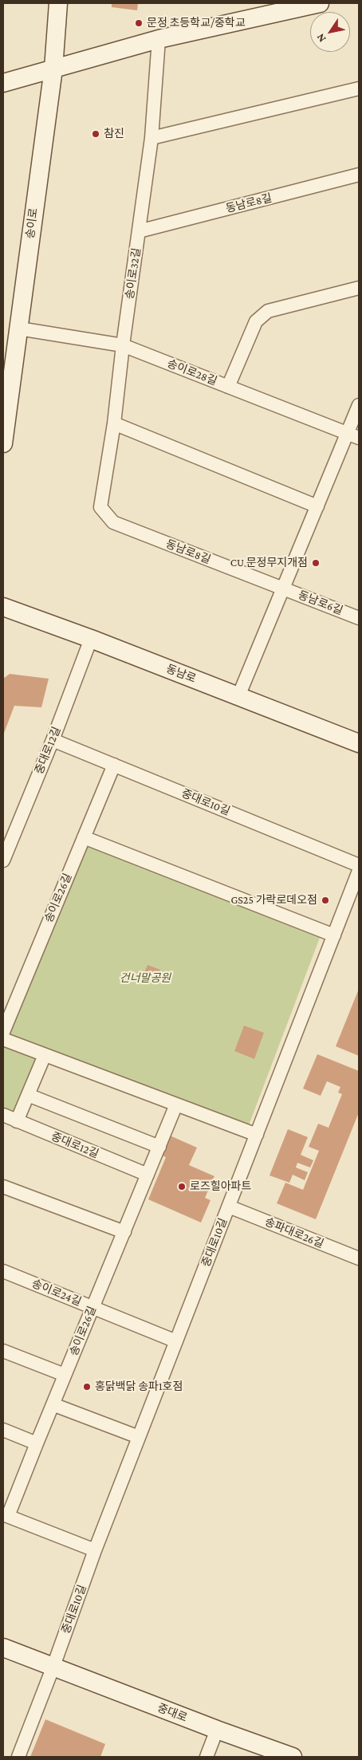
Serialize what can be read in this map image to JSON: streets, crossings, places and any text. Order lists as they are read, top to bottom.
{
  "streets": {
    "main road": ["송이로", "동남로", "중대로"],
    "street": [
      "동남로8길",
      "송이로32길",
      "송이로28길",
      "동남로6길",
      "중대로12길",
      "중대로10길",
      "송이로26길",
      "송파대로26길",
      "송이로24길"
    ]
  },
  "crossings": [
    ["동남로8길", "송이로32길"],
    ["동남로8길", "동남로6길"],
    ["송이로", "송이로28길"],
    ["송이로32길", "송이로28길"],
    ["동남로", "중대로12길"],
    ["중대로12길", "중대로10길"],
    ["중대로12길", "송이로26길"],
    ["중대로10길", "송이로26길"],
    ["중대로10길", "송파대로26길"],
    ["중대로10길", "송이로24길"],
    ["중대로10길", "중대로"],
    ["송이로26길", "송이로24길"]
  ],
  "parks": ["건너말공원"],
  "places": [
    "문정 초등학교/중학교",
    "참진",
    "CU 문정무지개점",
    "GS25 가락로데오점",
    "로즈힐아파트",
    "홍닭백닭 송파1호점"
  ],
  "north": "bottom left"
}
